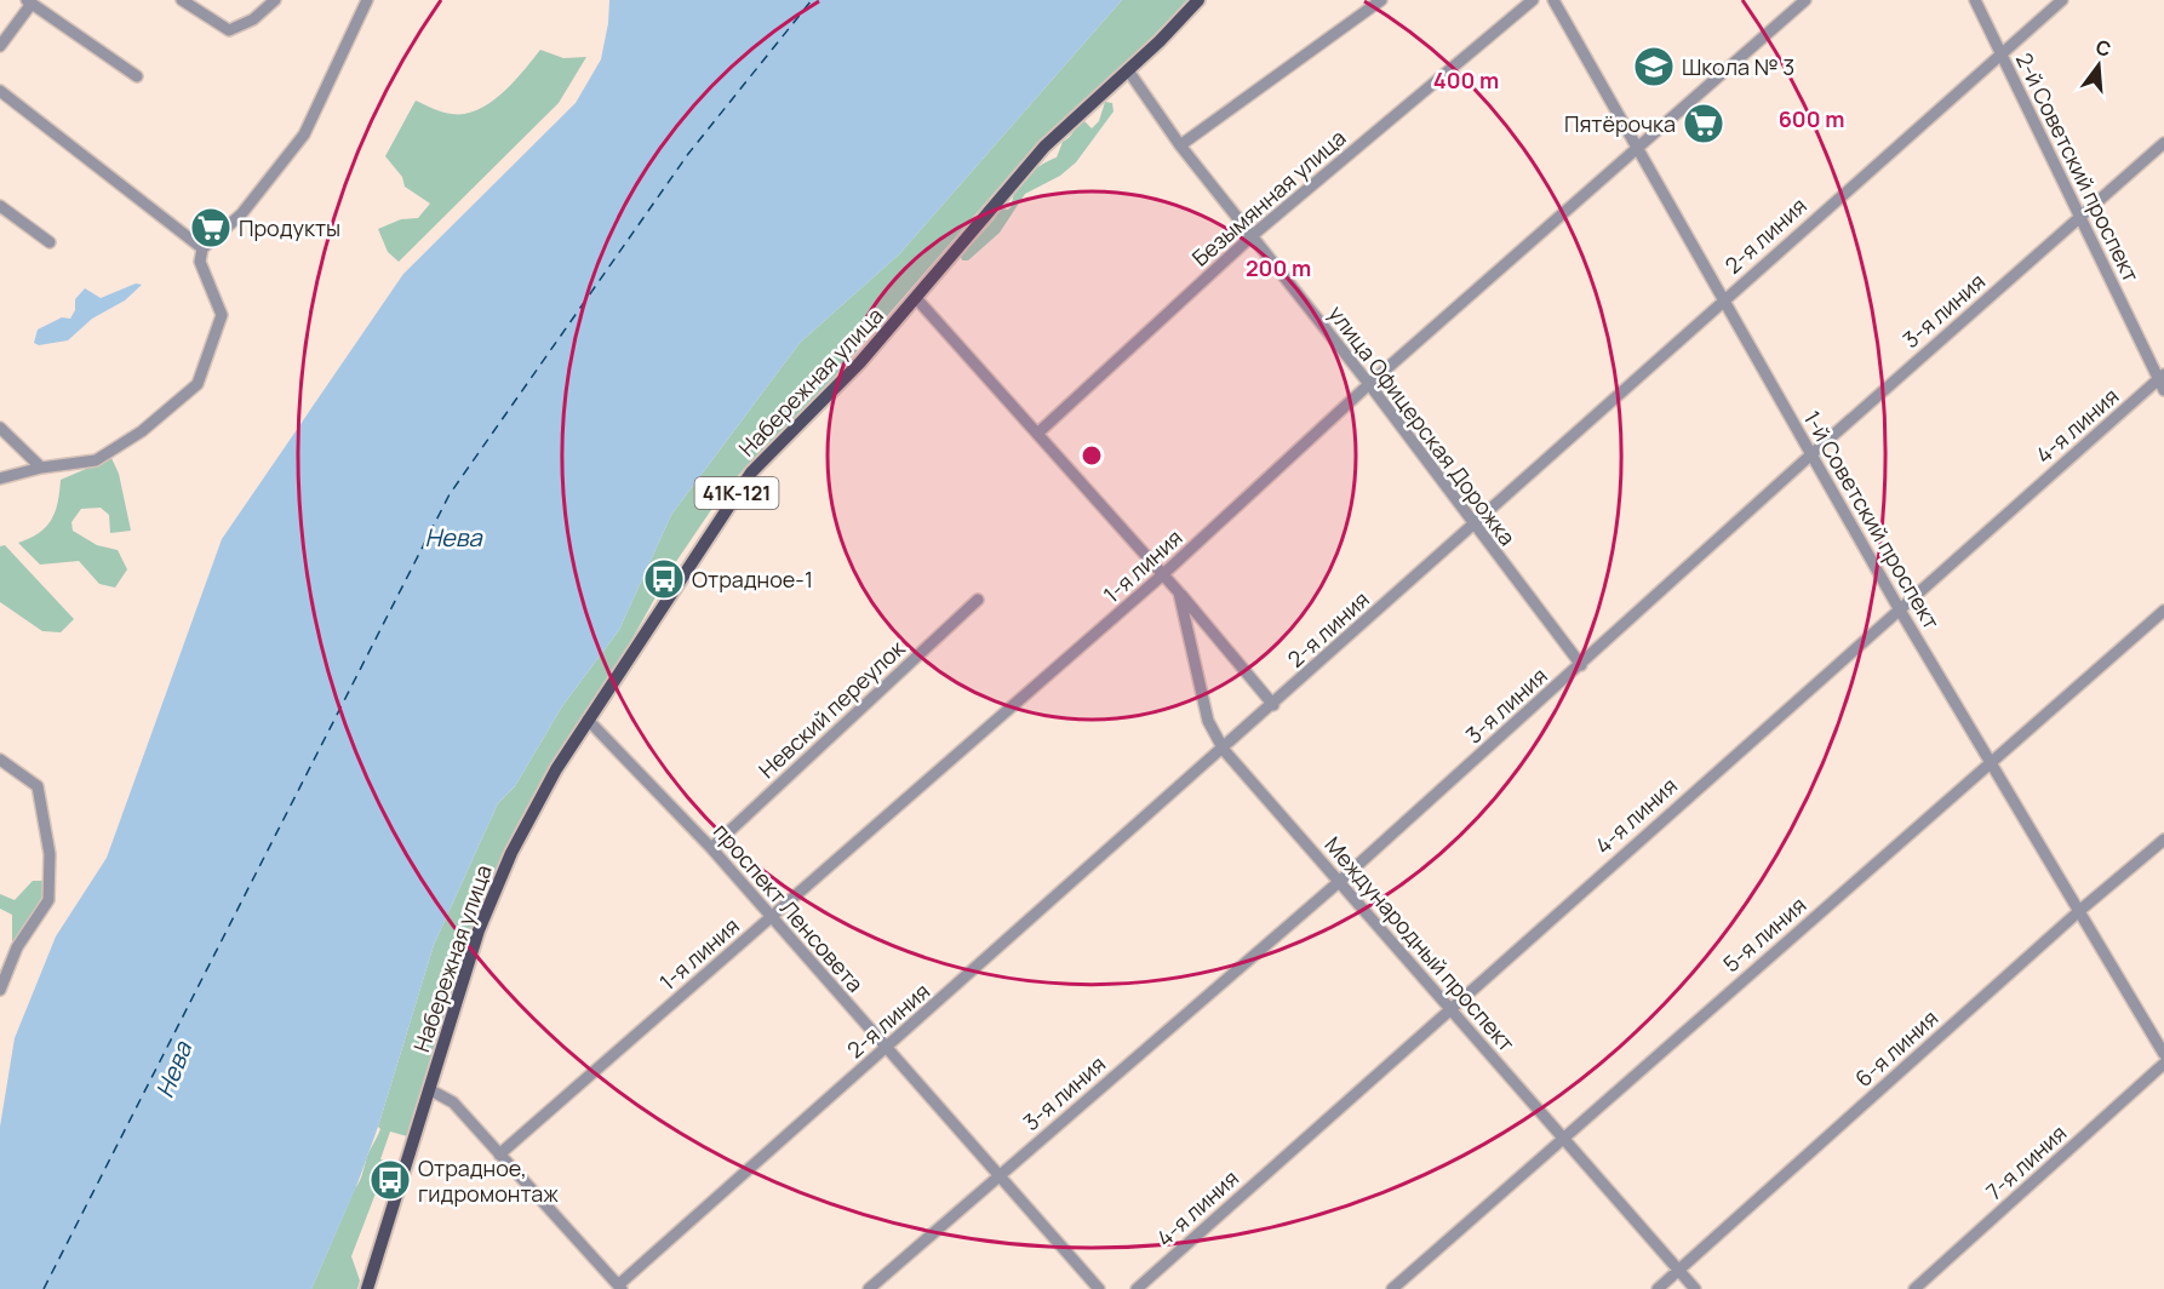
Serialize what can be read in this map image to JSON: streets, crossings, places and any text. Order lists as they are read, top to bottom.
{
  "streets": {
    "main road": ["Набережная улица", "41К-121"],
    "street": [
      "2-й Советский проспект",
      "Безымянная улица",
      "2-я линия",
      "3-я линия",
      "улица Офицерская Дорожка",
      "4-я линия",
      "1-й Советский проспект",
      "1-я линия",
      "Невский переулок",
      "проспект Ленсовета",
      "5-я линия",
      "Международный проспект",
      "6-я линия",
      "7-я линия"
    ]
  },
  "crossings": [
    ["2-й Советский проспект", "2-я линия"],
    ["2-й Советский проспект", "3-я линия"],
    ["2-й Советский проспект", "4-я линия"],
    ["Безымянная улица", "улица Офицерская Дорожка"],
    ["Безымянная улица", "Международный проспект"],
    ["2-я линия", "улица Офицерская Дорожка"],
    ["2-я линия", "1-й Советский проспект"],
    ["2-я линия", "проспект Ленсовета"],
    ["2-я линия", "Международный проспект"],
    ["3-я линия", "улица Офицерская Дорожка"],
    ["3-я линия", "1-й Советский проспект"],
    ["3-я линия", "проспект Ленсовета"],
    ["3-я линия", "Международный проспект"],
    ["Набережная улица", "улица Офицерская Дорожка"],
    ["Набережная улица", "41К-121"],
    ["Набережная улица", "проспект Ленсовета"],
    ["Набережная улица", "Международный проспект"],
    ["улица Офицерская Дорожка", "1-я линия"],
    ["4-я линия", "1-й Советский проспект"],
    ["4-я линия", "Международный проспект"],
    ["1-й Советский проспект", "1-я линия"],
    ["1-й Советский проспект", "5-я линия"],
    ["1-й Советский проспект", "6-я линия"],
    ["1-я линия", "проспект Ленсовета"],
    ["1-я линия", "Международный проспект"],
    ["Невский переулок", "проспект Ленсовета"],
    ["5-я линия", "Международный проспект"],
    ["Международный проспект", "6-я линия"]
  ],
  "water": ["Нева"],
  "places": {
    "school or university": ["Школа № 3"],
    "supermarket": ["Пятёрочка", "Продукты"],
    "bus stop": ["Отрадное-1", "Отрадное, гидромонтаж"]
  },
  "north": "top",
  "rings": ["400 m", "600 m", "200 m"]
}
